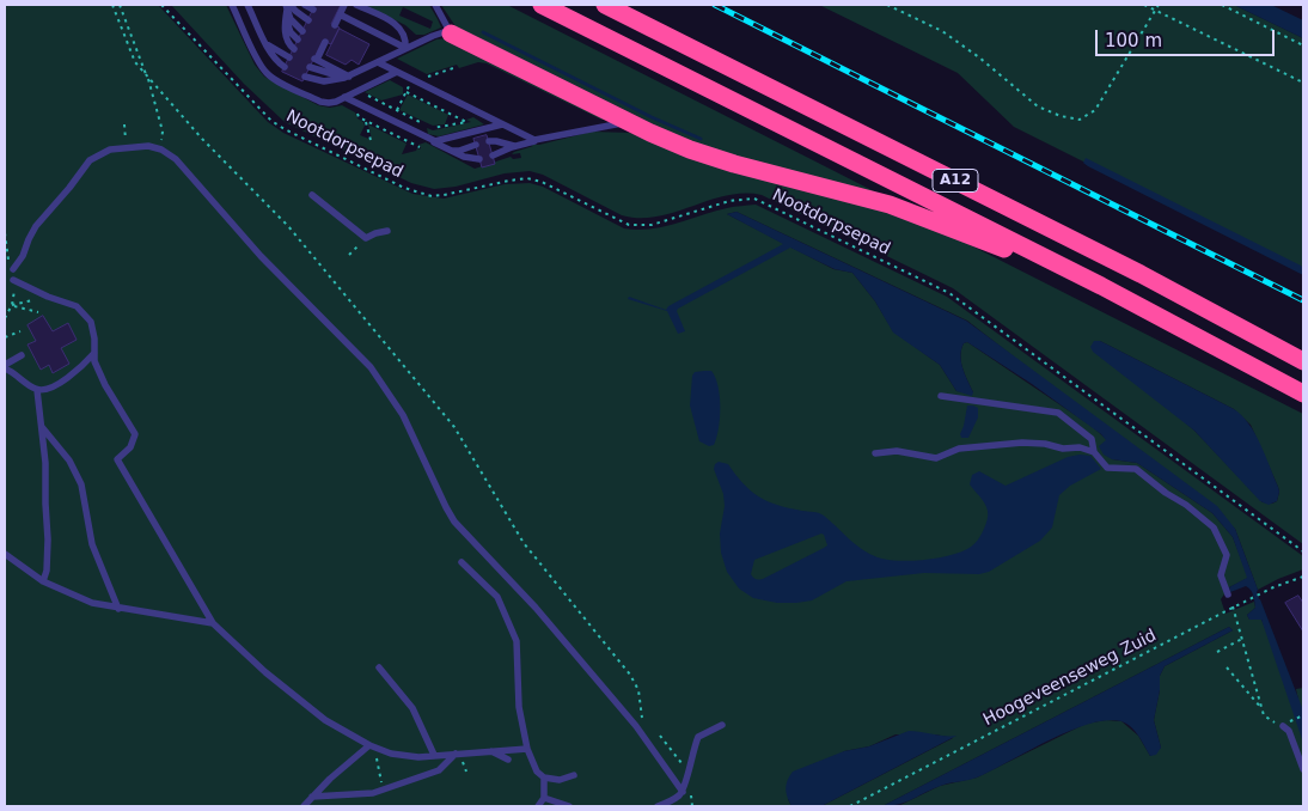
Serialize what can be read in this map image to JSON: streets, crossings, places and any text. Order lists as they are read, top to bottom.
{
  "streets": {
    "highway": ["A12"],
    "path": ["Nootdorpsepad", "Hoogeveenseweg Zuid"]
  },
  "scale_bar": "100 m"
}
